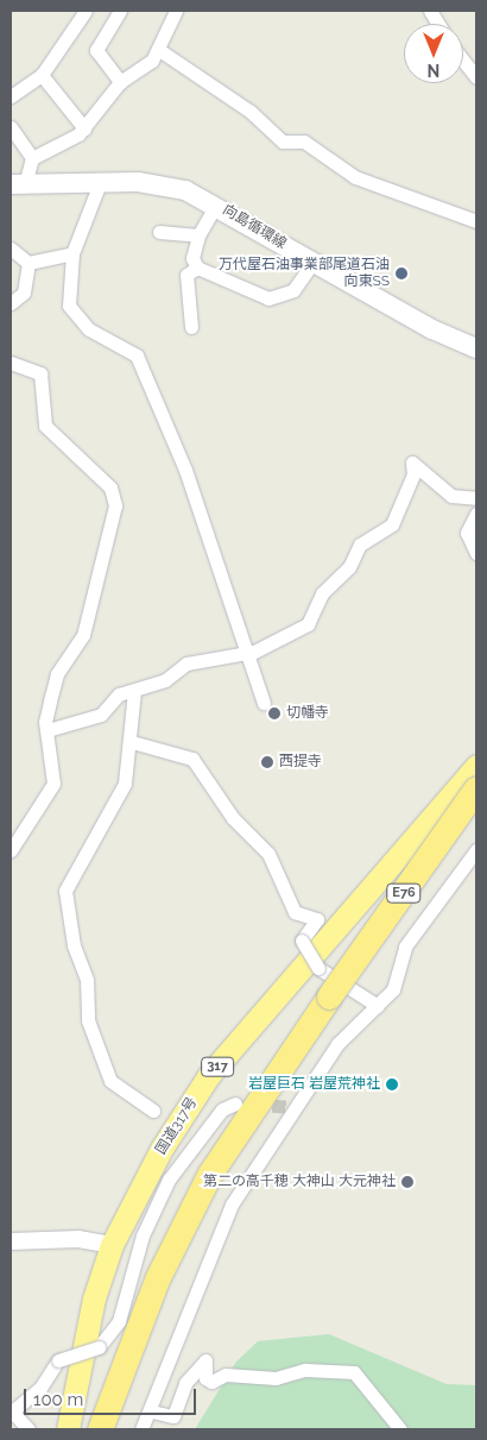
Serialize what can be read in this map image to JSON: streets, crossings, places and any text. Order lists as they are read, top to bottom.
{
  "streets": {
    "highway": ["E76", "317", "国道317号"],
    "main road": ["向島循環線"]
  },
  "places": [
    "万代屋石油事業部尾道石油 向東SS",
    "切幡寺",
    "西提寺",
    "岩屋巨石 岩屋荒神社",
    "第二の高千穂 大神山 大元神社"
  ],
  "scale_bar": "100 m",
  "north": "bottom"
}
